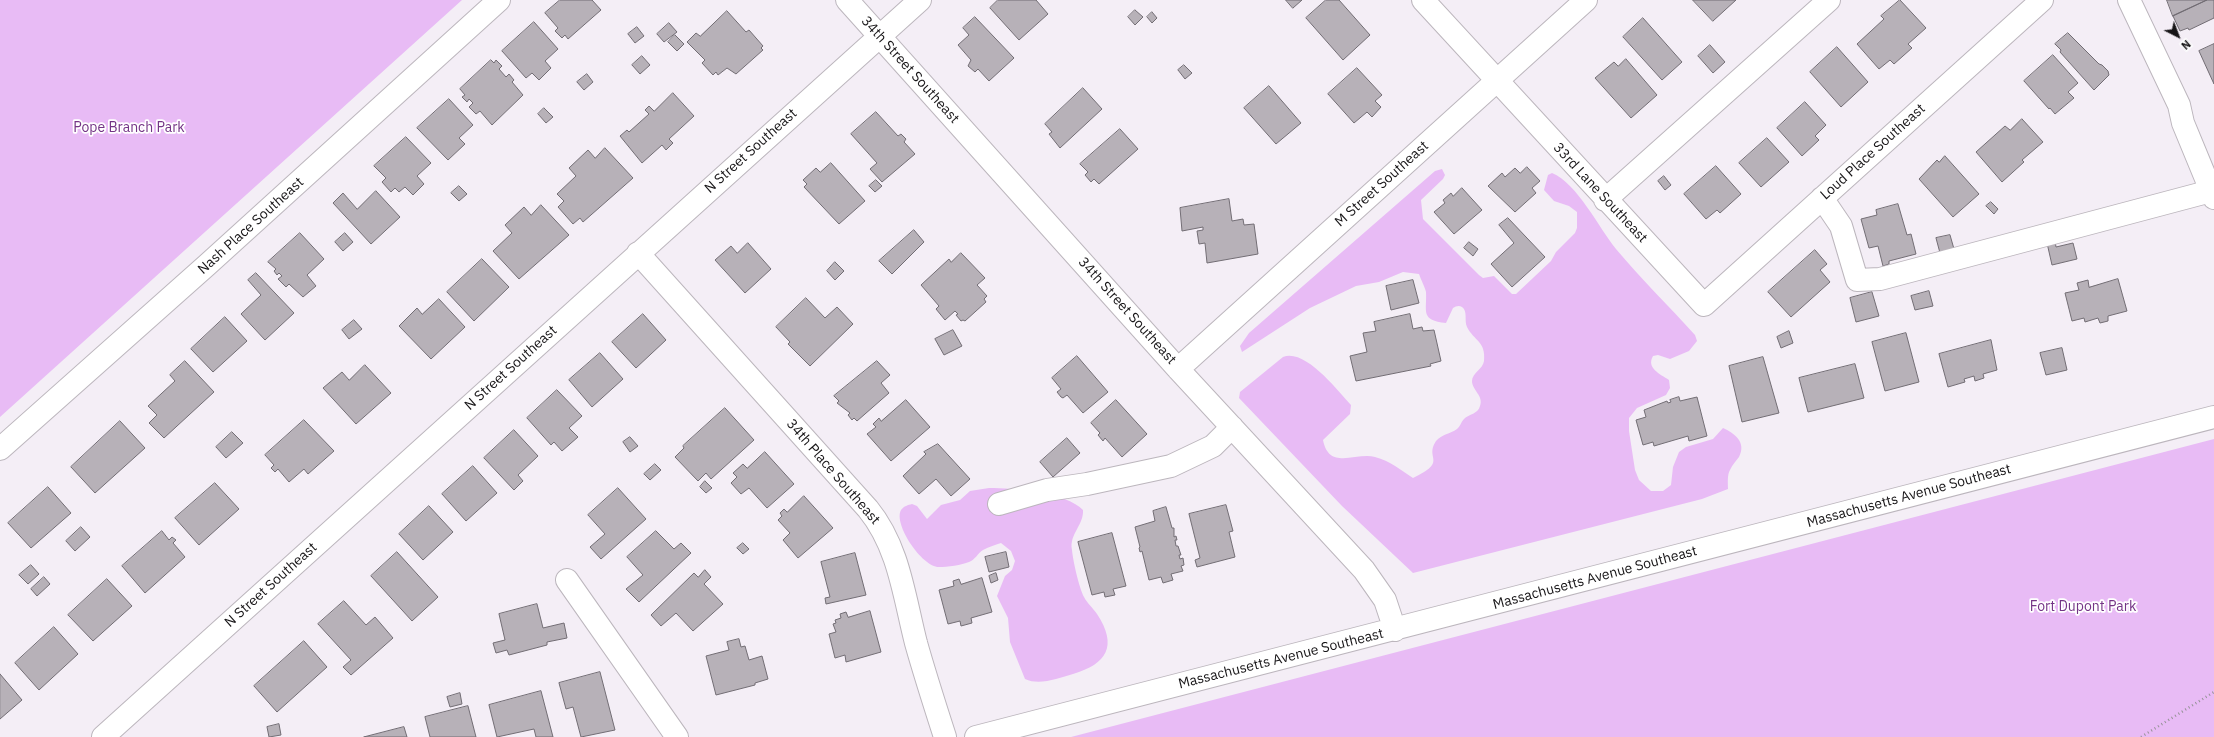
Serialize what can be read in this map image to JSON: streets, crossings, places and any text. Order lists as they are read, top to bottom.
{
  "streets": {
    "street": [
      "34th Street Southeast",
      "N Street Southeast",
      "Loud Place Southeast",
      "M Street Southeast",
      "33rd Lane Southeast",
      "Nash Place Southeast",
      "34th Place Southeast",
      "Massachusetts Avenue Southeast"
    ]
  },
  "crossings": [
    ["34th Street Southeast", "N Street Southeast"],
    ["34th Street Southeast", "M Street Southeast"],
    ["34th Street Southeast", "Massachusetts Avenue Southeast"],
    ["N Street Southeast", "34th Place Southeast"],
    ["Loud Place Southeast", "33rd Lane Southeast"],
    ["M Street Southeast", "33rd Lane Southeast"]
  ],
  "parks": ["Pope Branch Park", "Fort Dupont Park"],
  "north": "bottom right"
}
